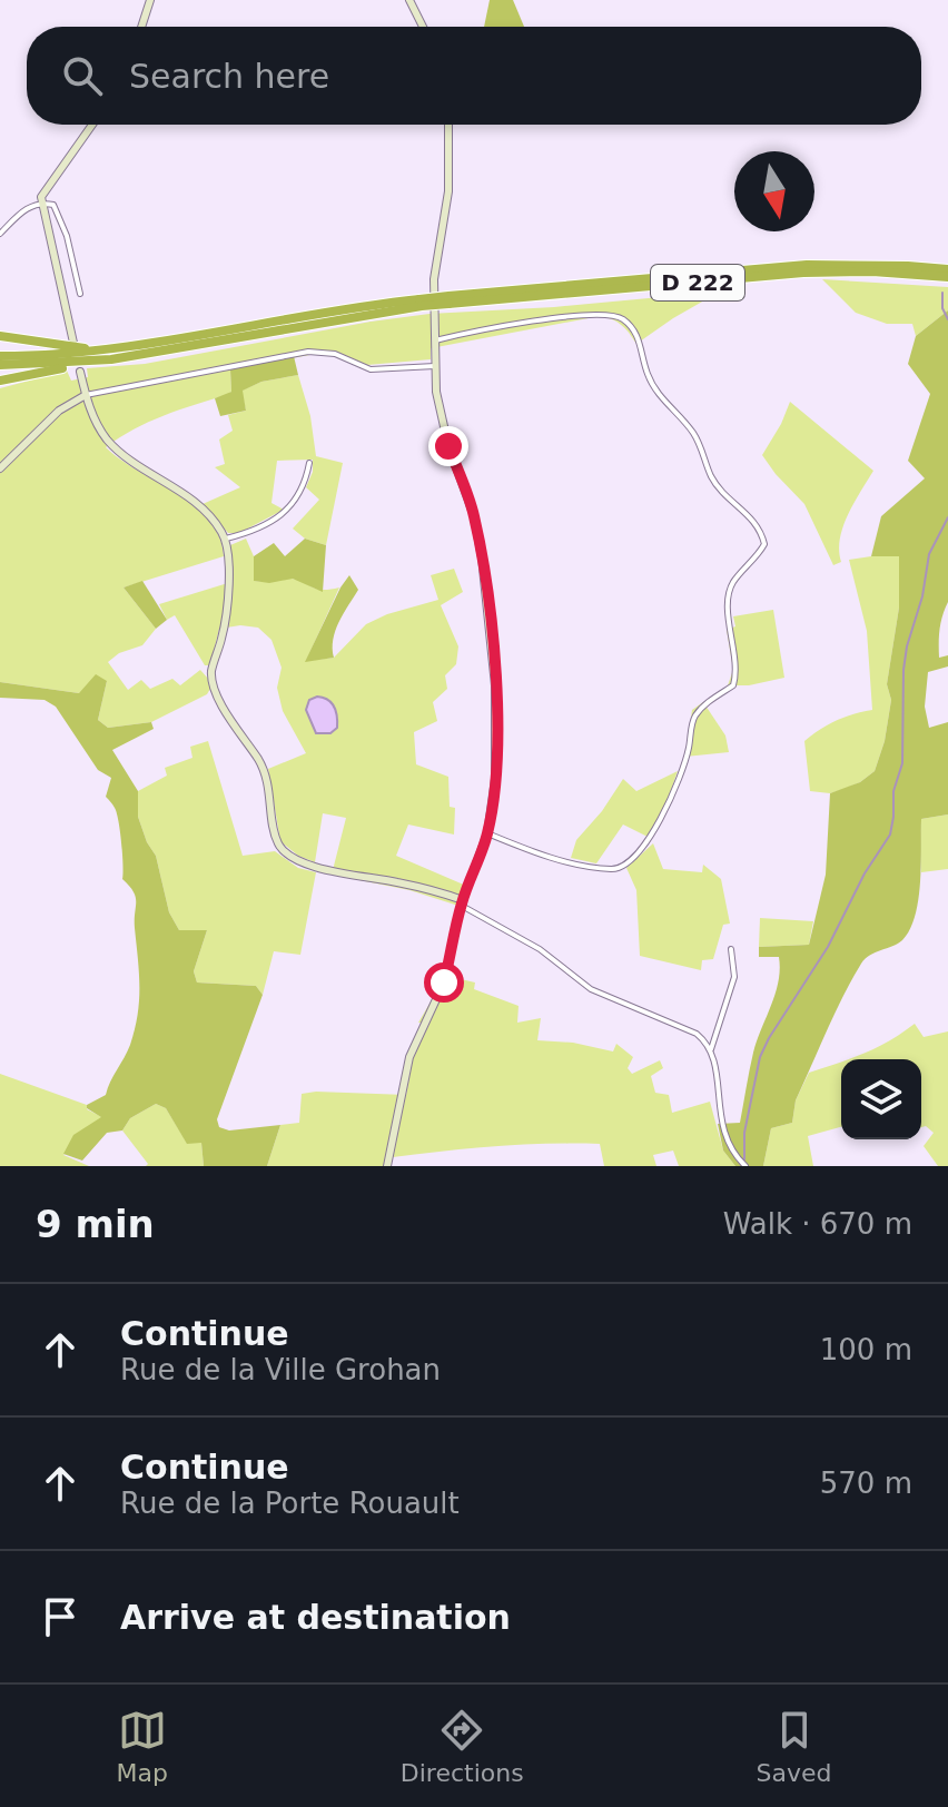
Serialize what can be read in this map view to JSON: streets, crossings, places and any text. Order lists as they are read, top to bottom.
{
  "streets": {
    "highway": ["D 222"]
  },
  "north": "bottom",
  "page": {
    "search": "Search here",
    "heading": ["9 min", "Walk · 670 m"],
    "list": [
      ["Continue", "Rue de la Ville Grohan", "100 m"],
      ["Continue", "Rue de la Porte Rouault", "570 m"],
      "Arrive at destination"
    ],
    "nav": ["Map", "Directions", "Saved"]
  }
}
